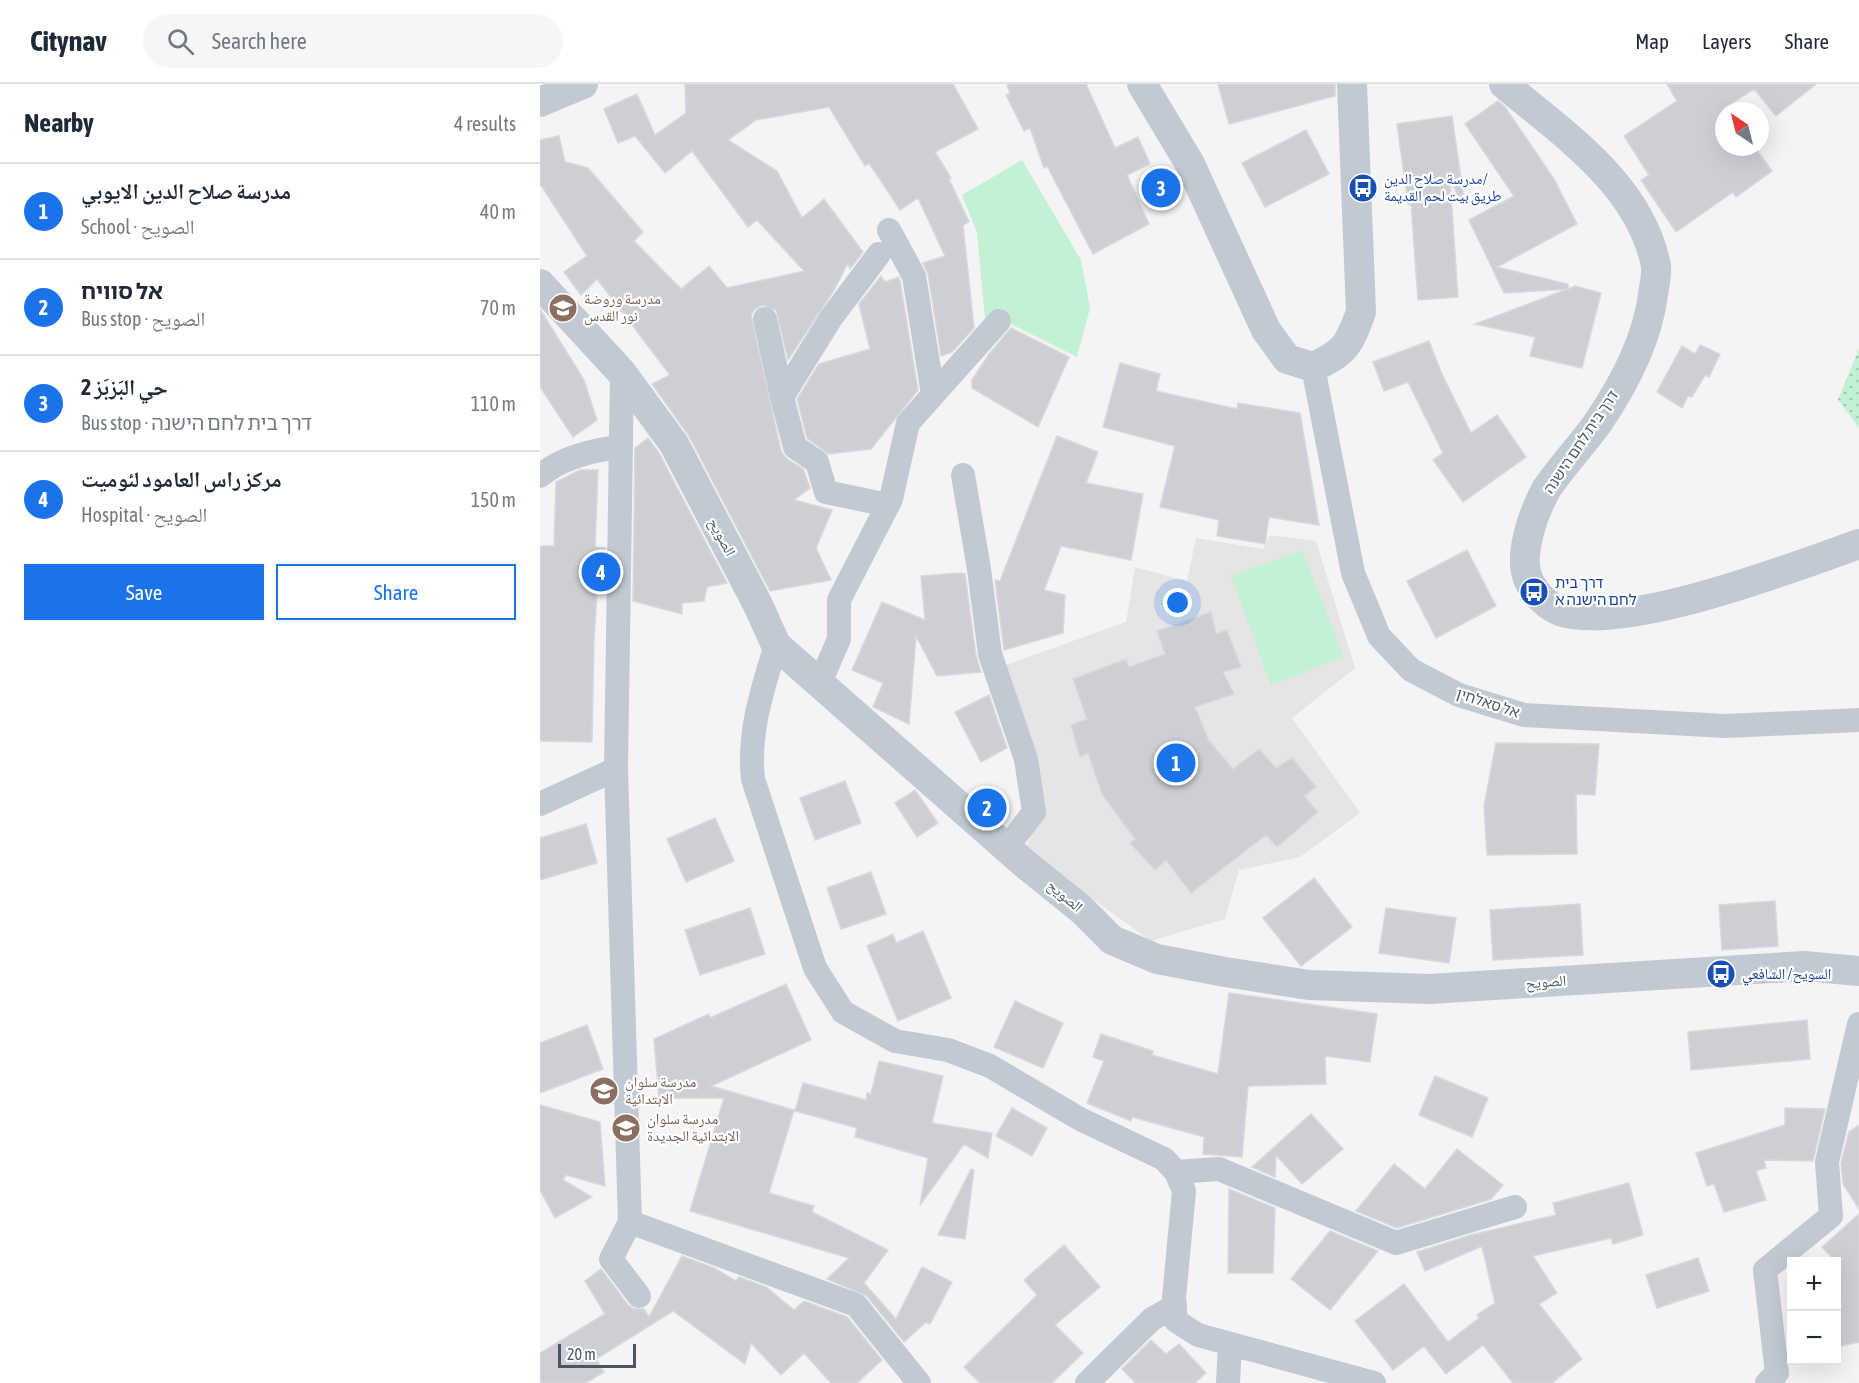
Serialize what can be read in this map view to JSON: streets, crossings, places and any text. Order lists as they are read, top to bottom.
{
  "streets": {
    "street": ["דרך בית לחם הישנה", "الصويح", "אל סאלחין"]
  },
  "places": {
    "bus stop": ["مدرسة صلاح الدين/ طريق بيت لحم القديمة", "דרך בית לחם הישנה א", "السويح/ الشافعي"],
    "school or university": ["مدرسة وروضة نور القدس", "مدرسة سلوان الابتدائية", "مدرسة سلوان الابتدائية الجديدة"]
  },
  "scale_bar": "20 m",
  "north": "top left",
  "page": {
    "header": "Citynav",
    "search": "Search here",
    "nav": ["Map", "Layers", "Share"],
    "heading": ["Nearby", "4 results"],
    "list": [
      {
        "mark": "1",
        "name": "مدرسة صلاح الدين الايوبي",
        "note": "School · الصويح",
        "value": "40 m"
      },
      {
        "mark": "2",
        "name": "אל סוויח",
        "note": "Bus stop · الصويح",
        "value": "70 m"
      },
      {
        "mark": "3",
        "name": "حي البَزبَز 2",
        "note": "Bus stop · דרך בית לחם הישנה",
        "value": "110 m"
      },
      {
        "mark": "4",
        "name": "مركز راس العامود لئوميت",
        "note": "Hospital · الصويح",
        "value": "150 m"
      }
    ],
    "pins": [
      "3",
      "4",
      "1",
      "2"
    ],
    "buttons": ["Save", "Share"],
    "map_buttons": ["+", "−"],
    "scale": "20 m"
  }
}
